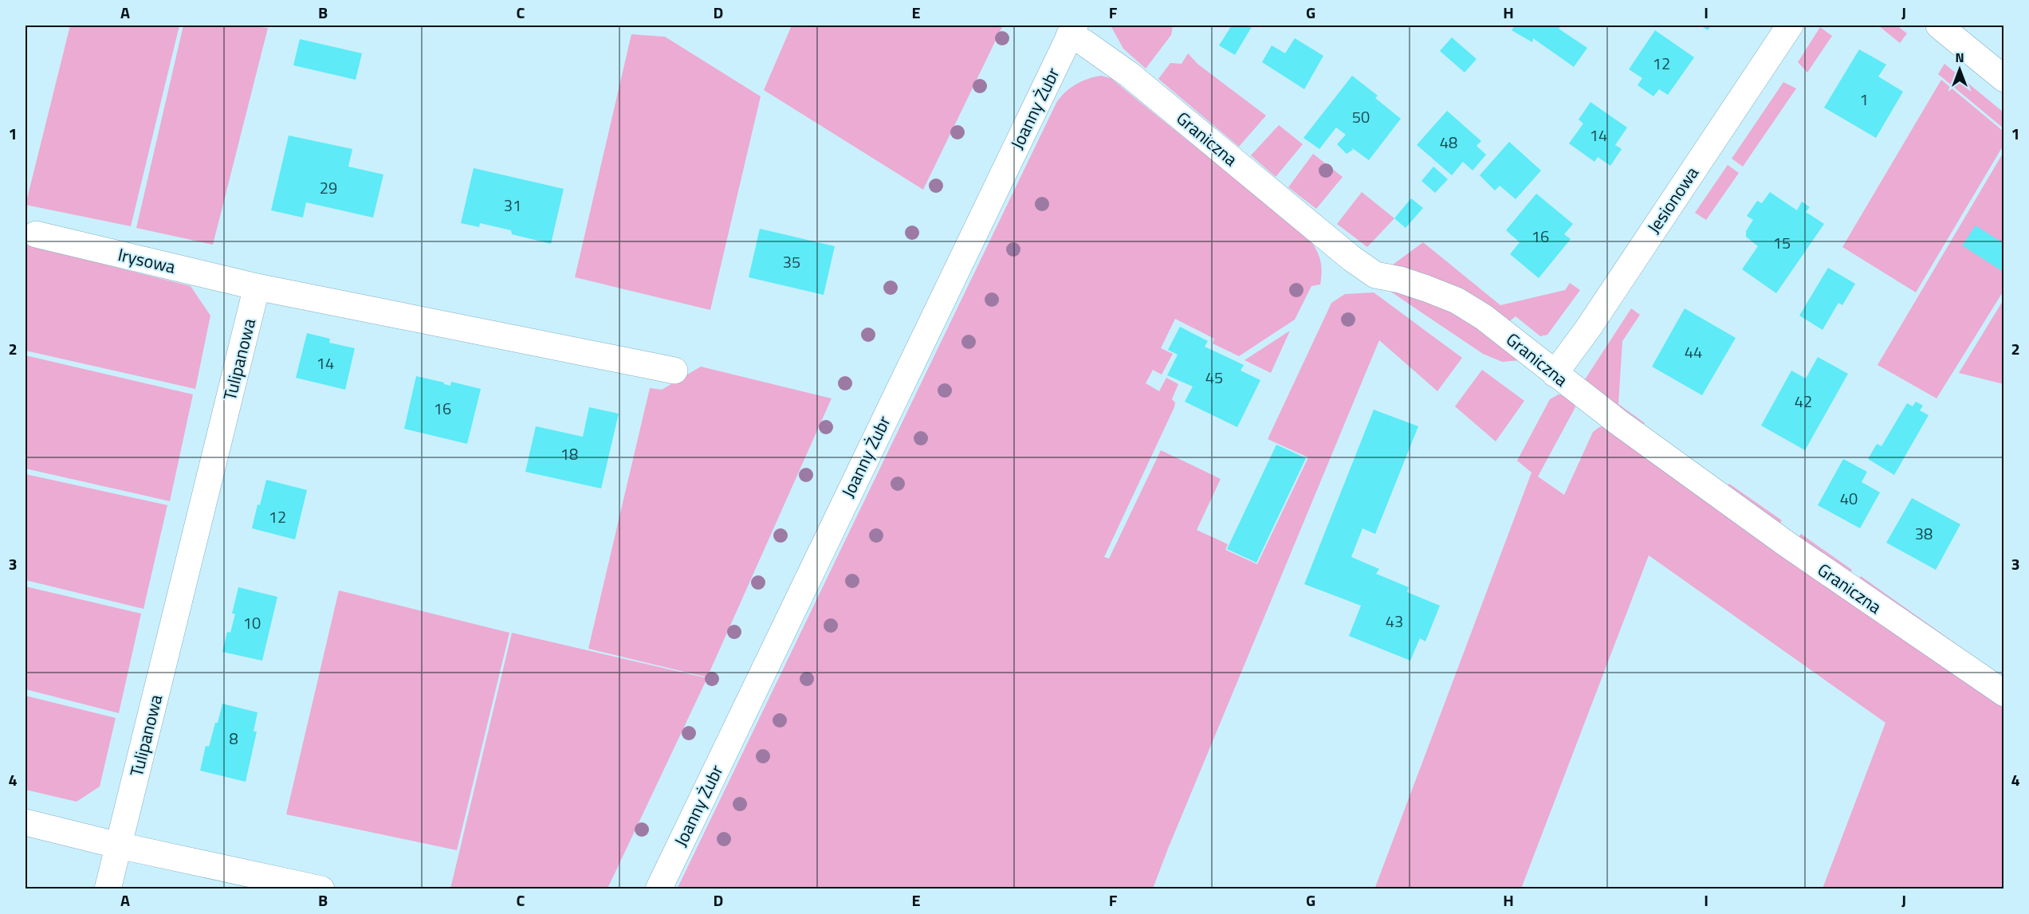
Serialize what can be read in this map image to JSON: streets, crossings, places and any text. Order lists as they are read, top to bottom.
{
  "streets": {
    "street": [
      "Joanny Żubr",
      "Graniczna",
      "Jesionowa",
      "Irysowa",
      "Tulipanowa"
    ]
  },
  "crossings": [
    ["Joanny Żubr", "Graniczna"],
    ["Graniczna", "Jesionowa"],
    ["Irysowa", "Tulipanowa"]
  ],
  "house_numbers": [
    "12",
    "1",
    "50",
    "14",
    "48",
    "29",
    "31",
    "16",
    "15",
    "35",
    "44",
    "14",
    "45",
    "42",
    "16",
    "18",
    "40",
    "12",
    "38",
    "43",
    "10",
    "8"
  ],
  "north": "top",
  "grid": {
    "columns": [
      "A",
      "B",
      "C",
      "D",
      "E",
      "F",
      "G",
      "H",
      "I",
      "J"
    ],
    "rows": [
      "1",
      "2",
      "3",
      "4"
    ]
  }
}
